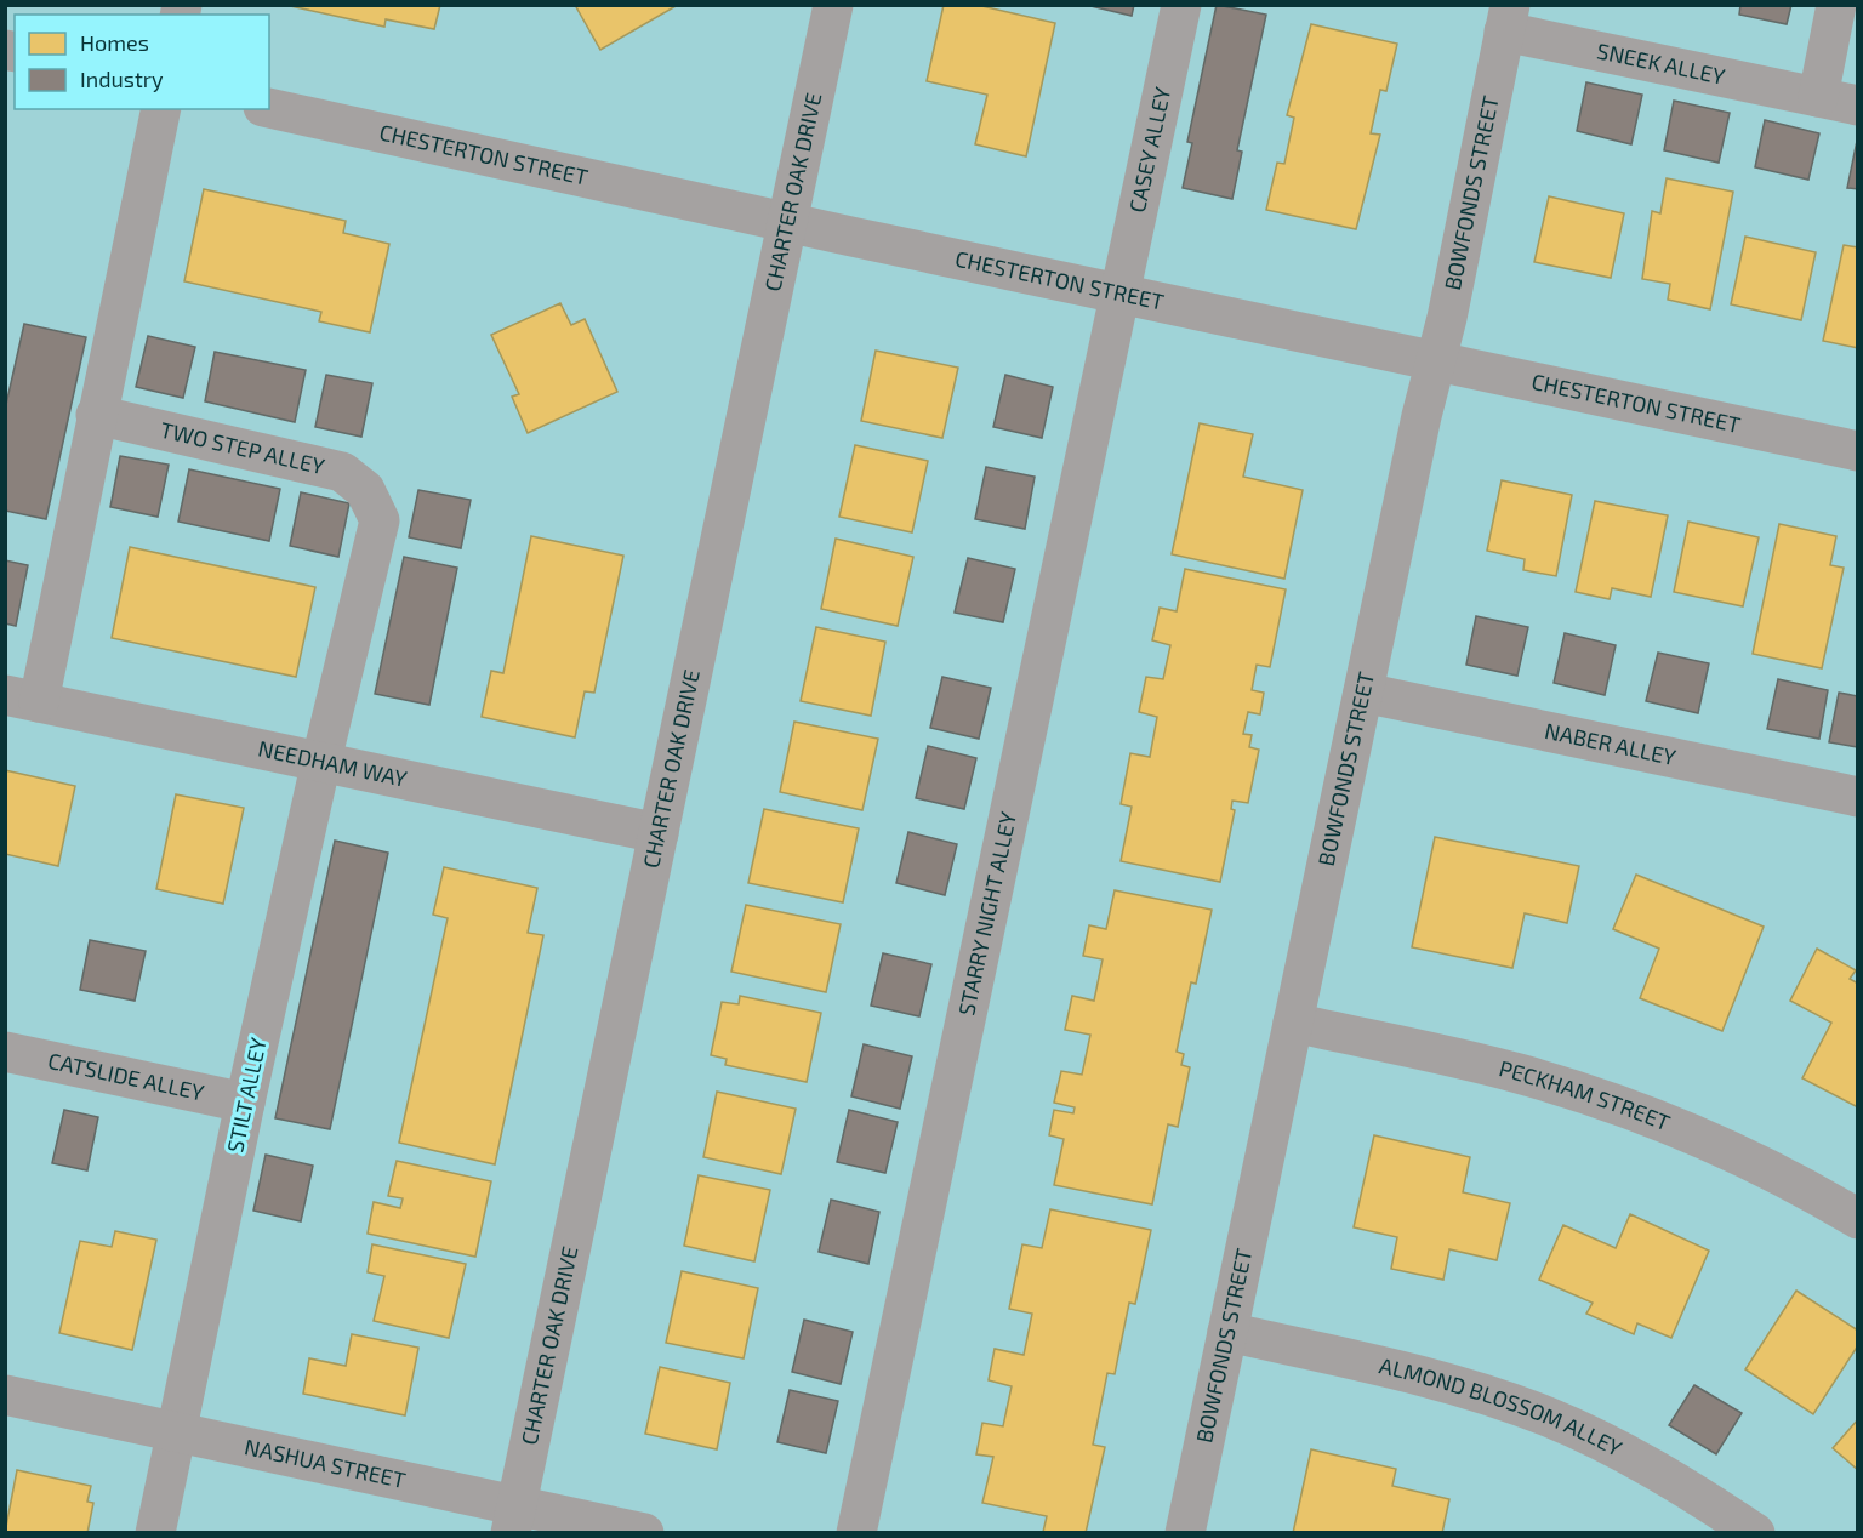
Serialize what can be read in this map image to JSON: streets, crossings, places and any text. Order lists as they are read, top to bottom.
{
  "streets": {
    "street": [
      "SNEEK ALLEY",
      "CASEY ALLEY",
      "CHESTERTON STREET",
      "CHARTER OAK DRIVE",
      "BOWFONDS STREET",
      "TWO STEP ALLEY",
      "NABER ALLEY",
      "NEEDHAM WAY",
      "STARRY NIGHT ALLEY",
      "CATSLIDE ALLEY",
      "STILT ALLEY",
      "PECKHAM STREET",
      "ALMOND BLOSSOM ALLEY",
      "NASHUA STREET"
    ]
  },
  "crossings": [
    ["SNEEK ALLEY", "BOWFONDS STREET"],
    ["CASEY ALLEY", "CHESTERTON STREET"],
    ["CASEY ALLEY", "STARRY NIGHT ALLEY"],
    ["CHESTERTON STREET", "CHARTER OAK DRIVE"],
    ["CHESTERTON STREET", "BOWFONDS STREET"],
    ["CHESTERTON STREET", "STARRY NIGHT ALLEY"],
    ["CHARTER OAK DRIVE", "NEEDHAM WAY"],
    ["CHARTER OAK DRIVE", "NASHUA STREET"],
    ["BOWFONDS STREET", "NABER ALLEY"],
    ["BOWFONDS STREET", "PECKHAM STREET"],
    ["BOWFONDS STREET", "ALMOND BLOSSOM ALLEY"],
    ["TWO STEP ALLEY", "NEEDHAM WAY"],
    ["TWO STEP ALLEY", "STILT ALLEY"],
    ["NEEDHAM WAY", "STILT ALLEY"],
    ["CATSLIDE ALLEY", "STILT ALLEY"],
    ["STILT ALLEY", "NASHUA STREET"]
  ],
  "legend": ["Homes", "Industry"]
}
